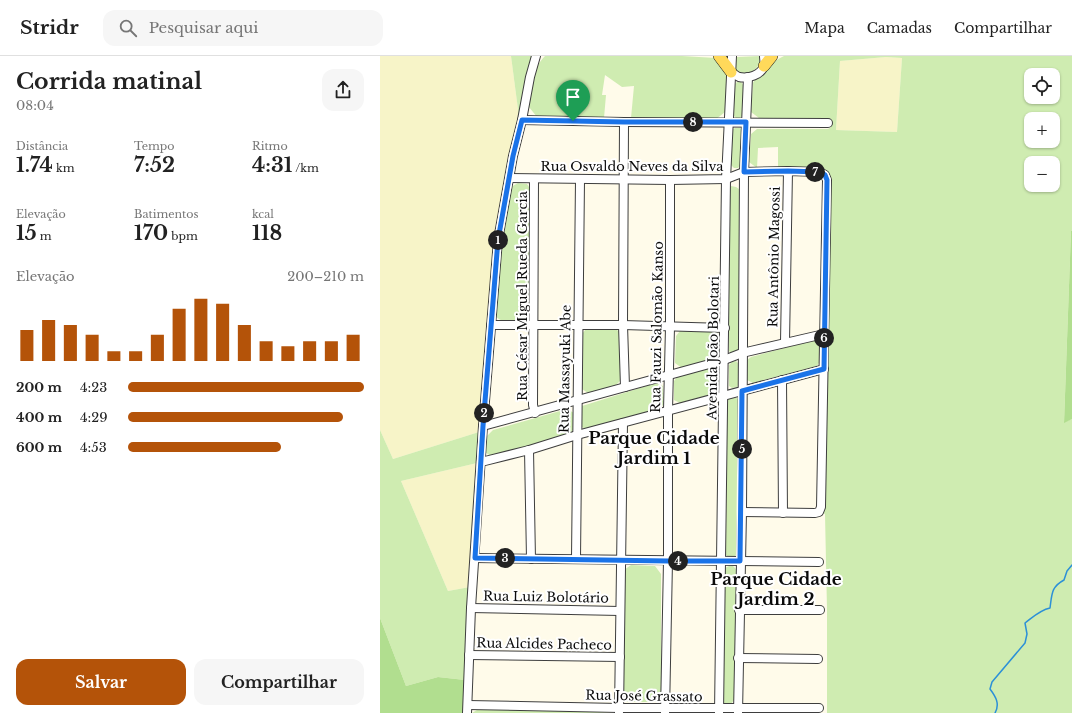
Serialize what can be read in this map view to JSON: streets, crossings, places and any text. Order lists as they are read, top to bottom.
{
  "streets": {
    "street": [
      "Rua Osvaldo Neves da Silva",
      "Rua Antônio Magossi",
      "Rua César Miguel Rueda Garcia",
      "Rua Fauzi Salomão Kanso",
      "Avenida João Bolotari",
      "Rua Massayuki Abe",
      "Rua Luiz Bolotário",
      "Rua Alcides Pacheco",
      "Rua José Grassato"
    ]
  },
  "crossings": [
    ["Rua Osvaldo Neves da Silva", "Rua Antônio Magossi"],
    ["Rua Osvaldo Neves da Silva", "Rua César Miguel Rueda Garcia"],
    ["Rua Osvaldo Neves da Silva", "Rua Fauzi Salomão Kanso"],
    ["Rua Osvaldo Neves da Silva", "Avenida João Bolotari"],
    ["Rua Osvaldo Neves da Silva", "Rua Massayuki Abe"],
    ["Rua Fauzi Salomão Kanso", "Rua José Grassato"],
    ["Avenida João Bolotari", "Rua José Grassato"]
  ],
  "districts": ["Parque Cidade Jardim 1", "Parque Cidade Jardim 2"],
  "page": {
    "header": "Stridr",
    "search": "Pesquisar aqui",
    "nav": ["Mapa", "Camadas", "Compartilhar"],
    "heading": ["Corrida matinal", "08:04"],
    "map_buttons": ["+", "−"],
    "pins": [
      "8",
      "7",
      "1",
      "6",
      "2",
      "5",
      "3",
      "4"
    ],
    "stats": [
      ["Distância", "1.74 km"],
      ["Tempo", "7:52"],
      ["Ritmo", "4:31 /km"],
      ["Elevação", "15 m"],
      ["Batimentos", "170 bpm"],
      ["kcal", "118"]
    ],
    "chart": ["Elevação", "200–210 m"],
    "list": [
      {
        "name": "200 m",
        "note": "4:23"
      },
      {
        "name": "400 m",
        "note": "4:29"
      },
      {
        "name": "600 m",
        "note": "4:53"
      }
    ],
    "buttons": ["Salvar", "Compartilhar"]
  }
}
